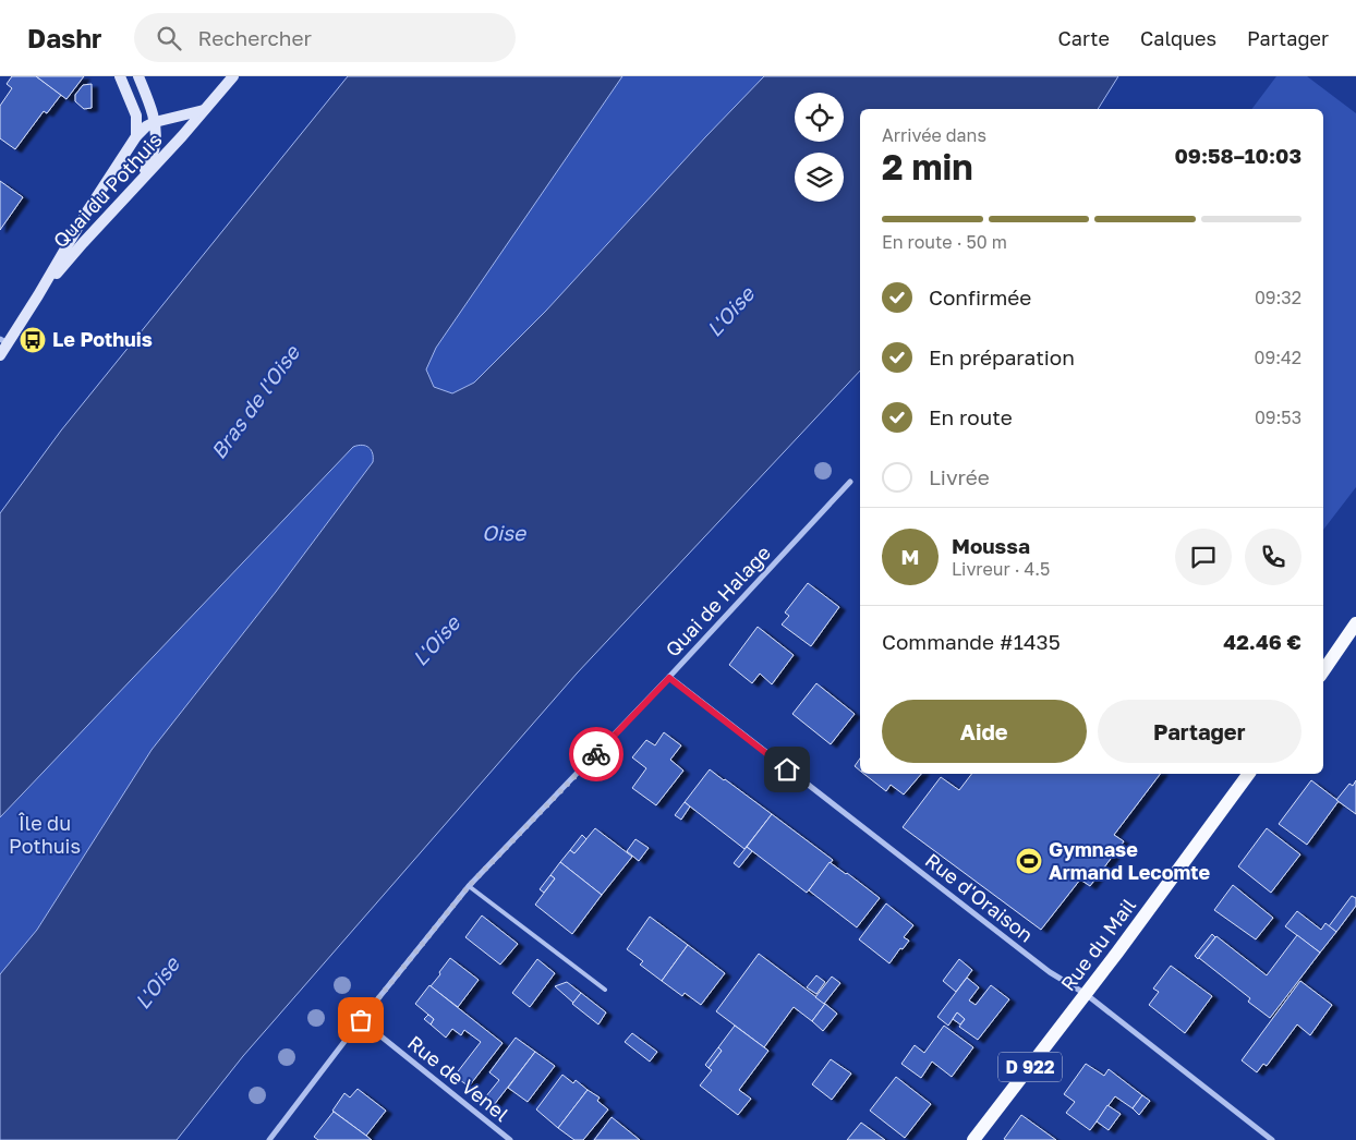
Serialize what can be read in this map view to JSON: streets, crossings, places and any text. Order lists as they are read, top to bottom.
{
  "streets": {
    "main road": ["Quai du Pothuis", "Rue du Mail", "D 922"],
    "street": ["Quai de Halage", "Rue d'Oraison", "Rue de Venel"]
  },
  "crossings": [
    ["Quai de Halage", "Rue d'Oraison"],
    ["Quai de Halage", "Rue de Venel"],
    ["Rue d'Oraison", "Rue du Mail"]
  ],
  "water": ["L'Oise", "Bras de l'Oise", "Oise"],
  "parks": ["Île du Pothuis"],
  "places": {
    "bus stop": ["Le Pothuis"],
    "sports": ["Gymnase Armand Lecomte"]
  },
  "page": {
    "header": "Dashr",
    "search": "Rechercher",
    "nav": ["Carte", "Calques", "Partager"],
    "heading": ["2 min", "Arrivée dans", "09:58–10:03"],
    "panel": [
      "Moussa",
      "Livreur · 4.5",
      "Commande #1435",
      "42.46 €"
    ],
    "bar": "En route · 50 m",
    "list": [
      ["Confirmée", "09:32"],
      ["En préparation", "09:42"],
      ["En route", "09:53"],
      "Livrée"
    ],
    "round": "M",
    "buttons": ["Aide", "Partager"]
  }
}
